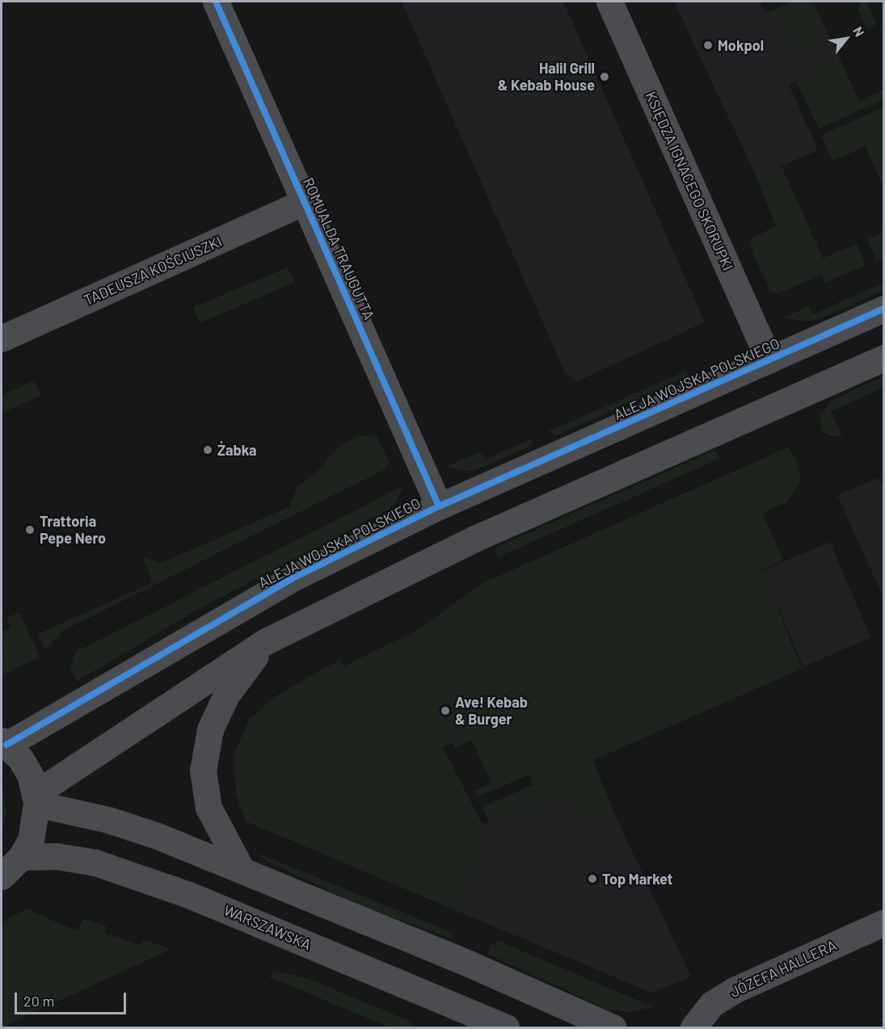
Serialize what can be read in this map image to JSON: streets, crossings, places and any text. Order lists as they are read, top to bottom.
{
  "streets": {
    "street": [
      "KSIĘDZA IGNACEGO SKORUPKI",
      "ROMUALDA TRAUGUTTA",
      "TADEUSZA KOŚCIUSZKI",
      "ALEJA WOJSKA POLSKIEGO",
      "WARSZAWSKA",
      "JÓZEFA HALLERA"
    ]
  },
  "crossings": [
    ["KSIĘDZA IGNACEGO SKORUPKI", "ALEJA WOJSKA POLSKIEGO"],
    ["ROMUALDA TRAUGUTTA", "TADEUSZA KOŚCIUSZKI"],
    ["ROMUALDA TRAUGUTTA", "ALEJA WOJSKA POLSKIEGO"]
  ],
  "places": [
    "Mokpol",
    "Halil Grill & Kebab House",
    "Żabka",
    "Trattoria Pepe Nero",
    "Ave! Kebab & Burger",
    "Top Market"
  ],
  "scale_bar": "20 m",
  "north": "top right"
}
